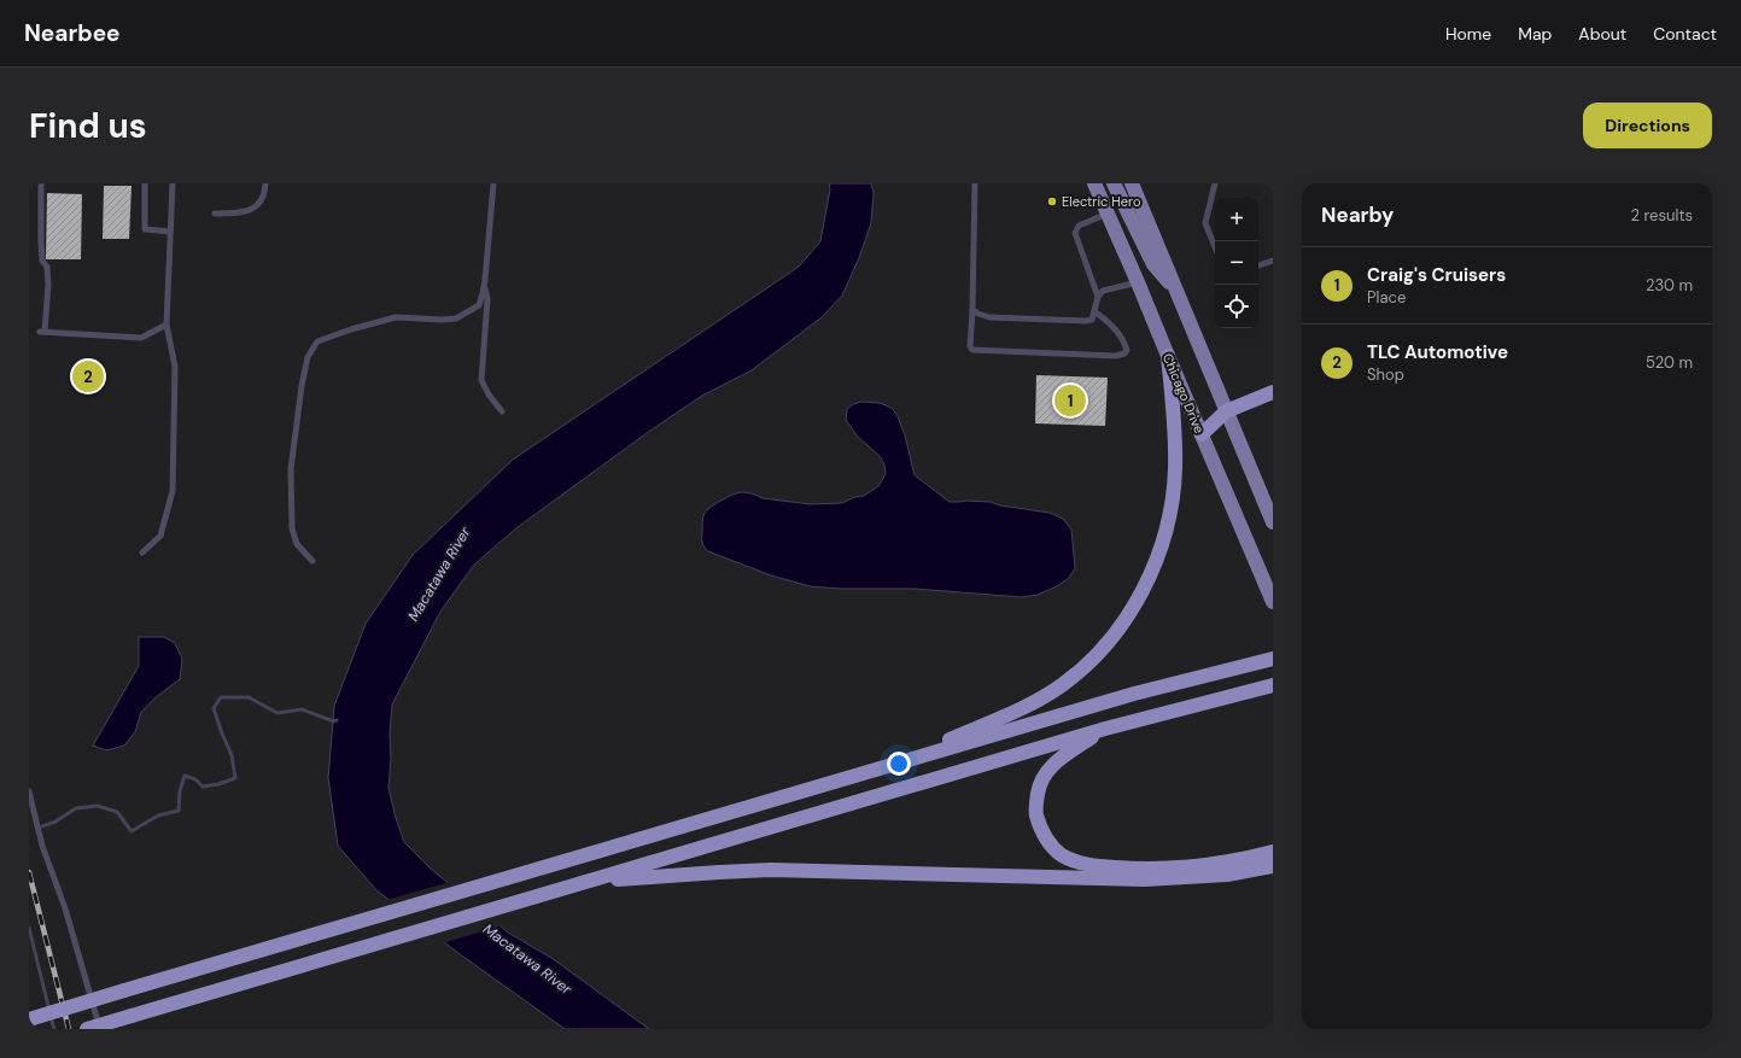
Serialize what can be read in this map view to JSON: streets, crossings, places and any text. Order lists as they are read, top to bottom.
{
  "streets": {
    "main road": ["Chicago Drive"]
  },
  "water": ["Macatawa River"],
  "places": ["Electric Hero"],
  "page": {
    "header": "Nearbee",
    "nav": [
      "Home",
      "Map",
      "About",
      "Contact"
    ],
    "buttons": "Directions",
    "title": "Find us",
    "heading": ["Nearby", "2 results"],
    "map_buttons": ["+", "−"],
    "list": [
      {
        "mark": "1",
        "name": "Craig's Cruisers",
        "note": "Place",
        "value": "230 m"
      },
      {
        "mark": "2",
        "name": "TLC Automotive",
        "note": "Shop",
        "value": "520 m"
      }
    ],
    "pins": ["2", "1"]
  }
}
